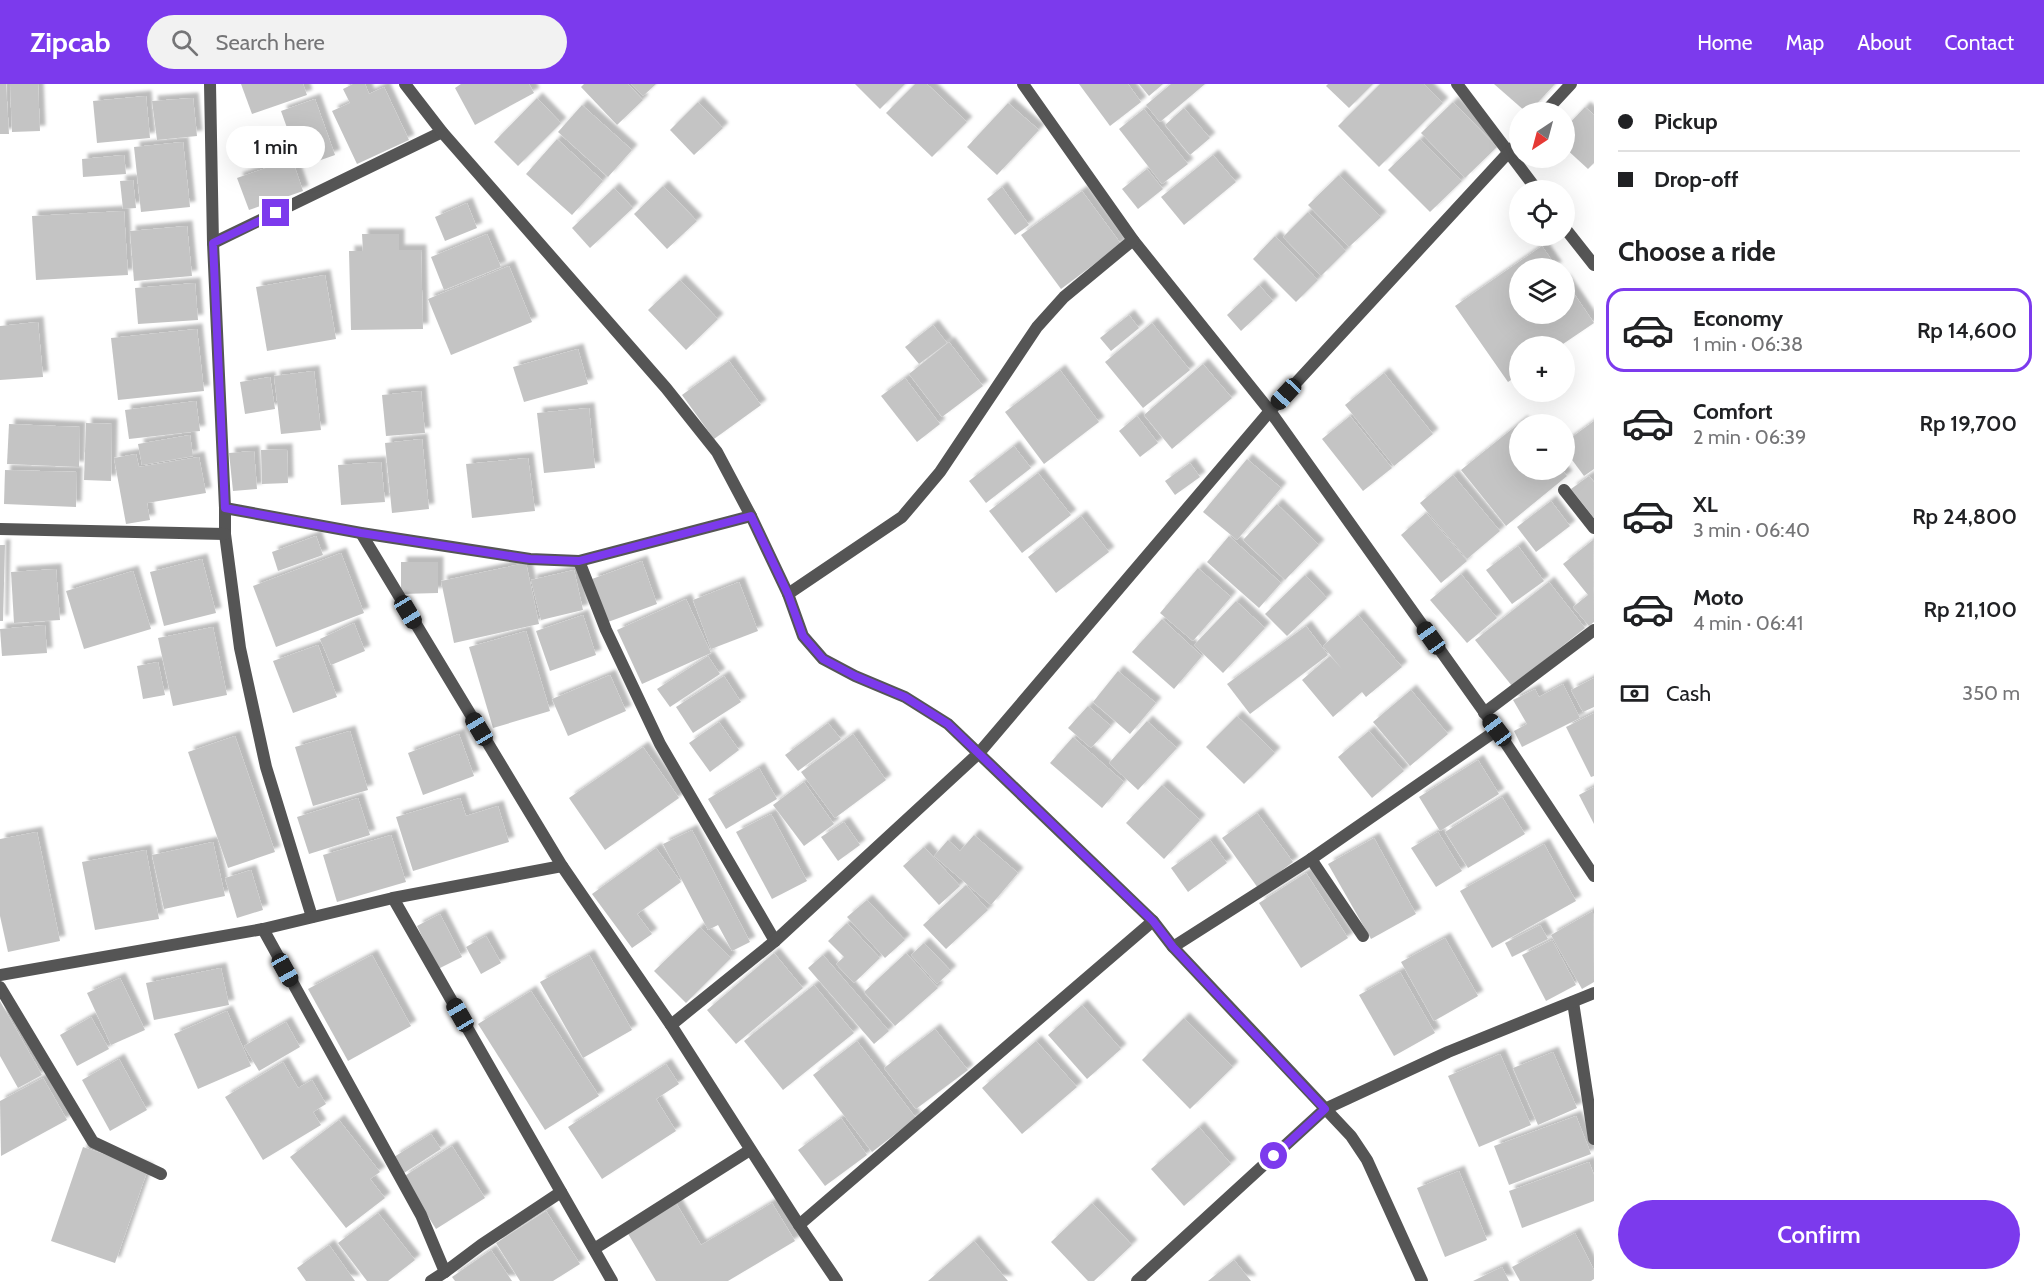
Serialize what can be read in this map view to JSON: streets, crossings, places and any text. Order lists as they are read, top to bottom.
{
  "north": "bottom left",
  "page": {
    "header": "Zipcab",
    "search": "Search here",
    "nav": [
      "Home",
      "Map",
      "About",
      "Contact"
    ],
    "banner": ["Pickup", "Drop-off"],
    "map_buttons": ["+", "−"],
    "bubble": "1 min",
    "heading": "Choose a ride",
    "list": [
      {
        "name": "Economy",
        "note": "1 min · 06:38",
        "value": "Rp 14,600"
      },
      {
        "name": "Comfort",
        "note": "2 min · 06:39",
        "value": "Rp 19,700"
      },
      {
        "name": "XL",
        "note": "3 min · 06:40",
        "value": "Rp 24,800"
      },
      {
        "name": "Moto",
        "note": "4 min · 06:41",
        "value": "Rp 21,100"
      }
    ],
    "pay": ["Cash", "350 m"],
    "buttons": "Confirm"
  }
}
